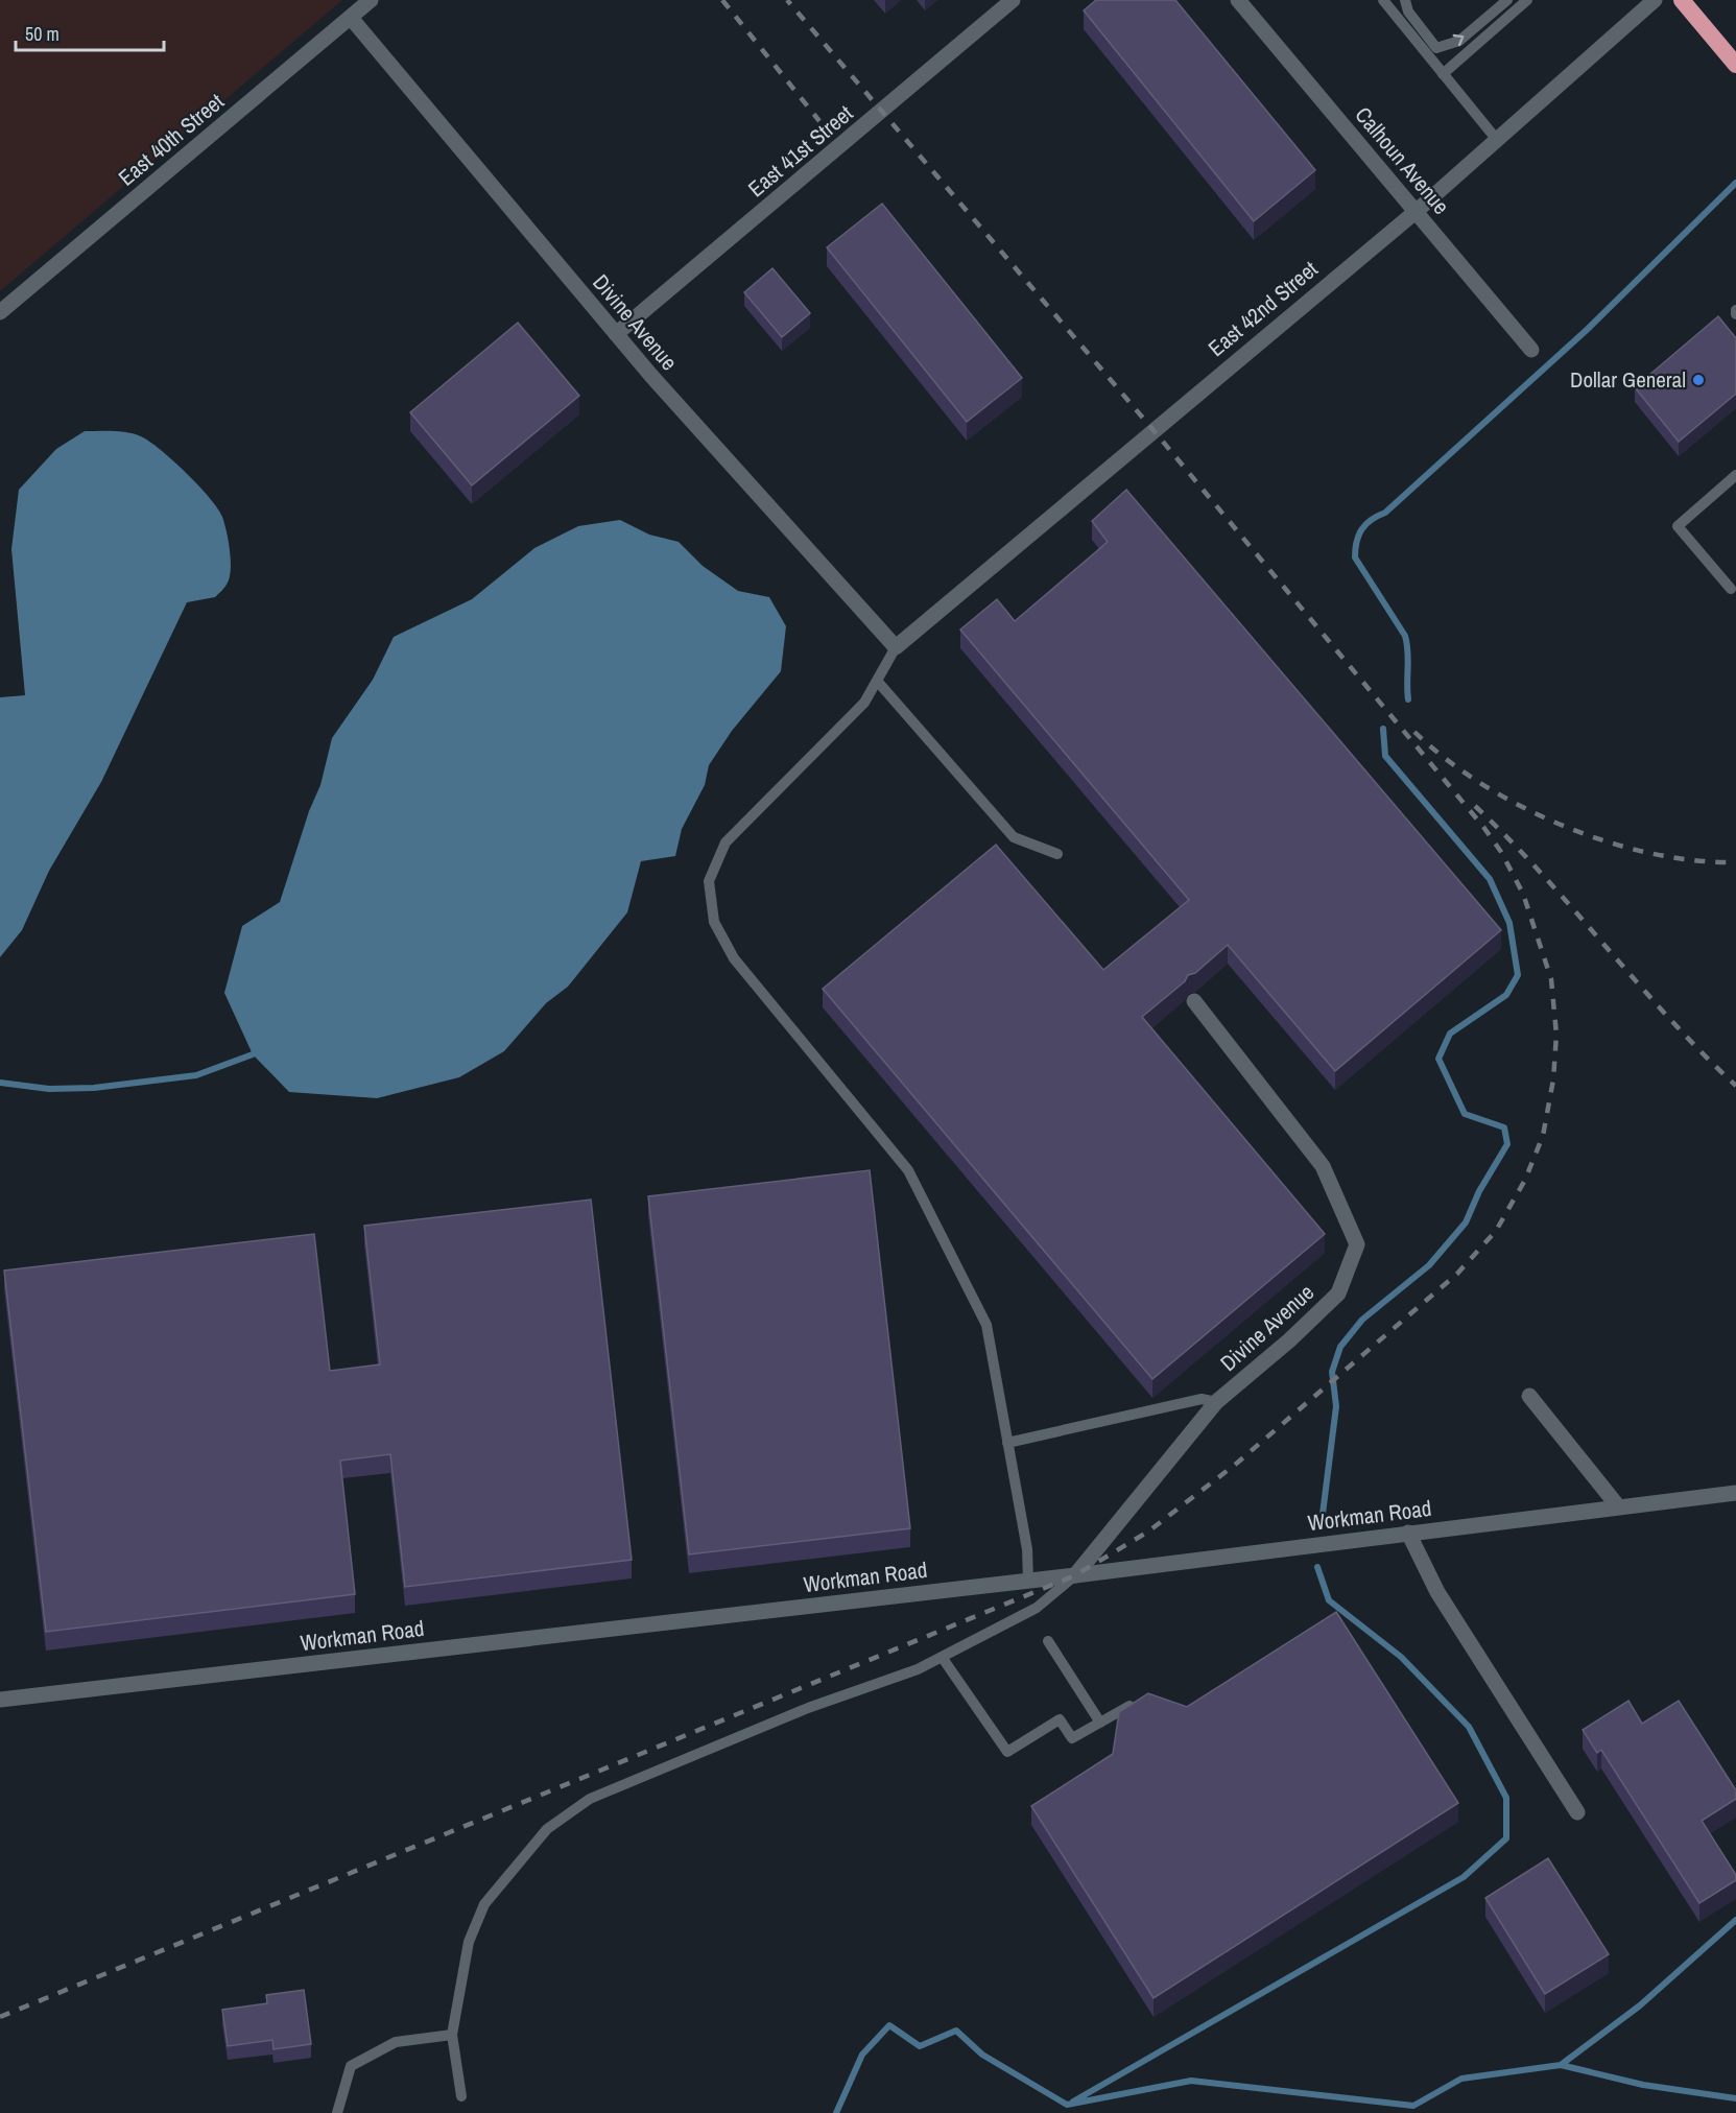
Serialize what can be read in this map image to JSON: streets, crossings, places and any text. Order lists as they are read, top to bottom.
{
  "streets": {
    "street": [
      "East 40th Street",
      "East 41st Street",
      "Calhoun Avenue",
      "East 42nd Street",
      "Divine Avenue",
      "Workman Road"
    ]
  },
  "crossings": [
    ["East 40th Street", "Divine Avenue"],
    ["East 41st Street", "Divine Avenue"],
    ["Calhoun Avenue", "East 42nd Street"],
    ["East 42nd Street", "Divine Avenue"],
    ["Divine Avenue", "Workman Road"]
  ],
  "places": ["Dollar General"],
  "scale_bar": "50 m"
}
